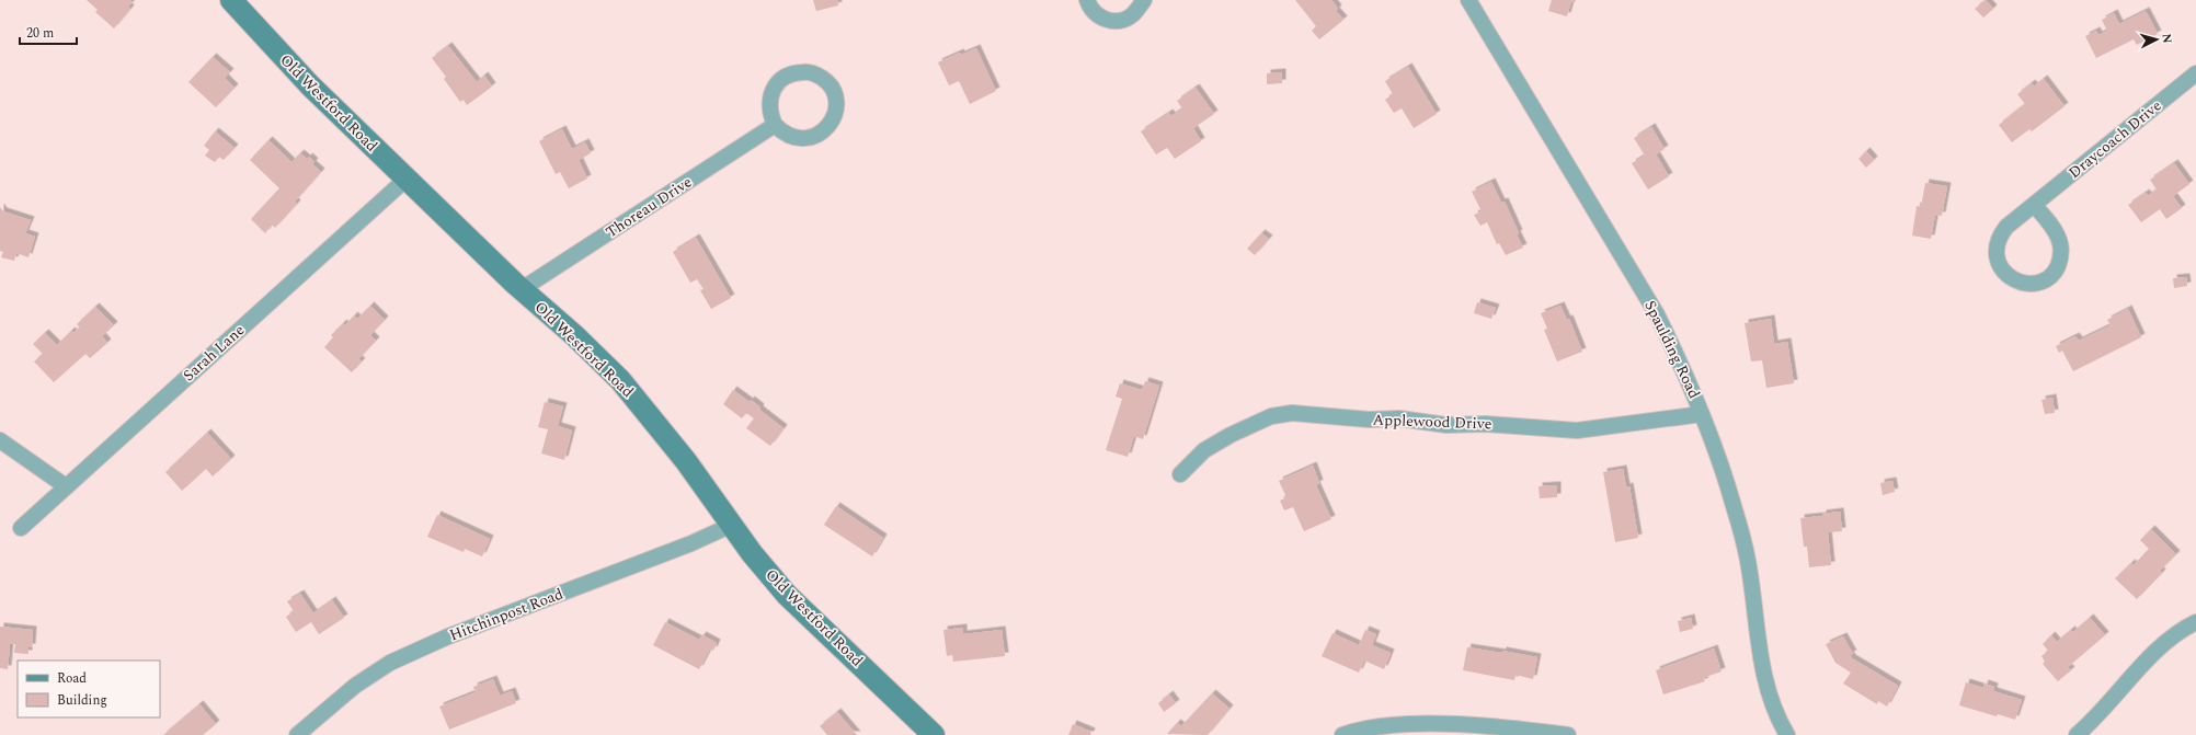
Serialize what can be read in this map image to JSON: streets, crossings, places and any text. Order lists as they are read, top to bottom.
{
  "streets": {
    "main road": ["Old Westford Road"],
    "street": [
      "Draycoach Drive",
      "Thoreau Drive",
      "Spaulding Road",
      "Sarah Lane",
      "Applewood Drive",
      "Hitchinpost Road"
    ]
  },
  "crossings": [
    ["Old Westford Road", "Thoreau Drive"],
    ["Old Westford Road", "Sarah Lane"],
    ["Old Westford Road", "Hitchinpost Road"],
    ["Spaulding Road", "Applewood Drive"]
  ],
  "legend": ["Road", "Building"],
  "scale_bar": "20 m",
  "north": "right"
}
